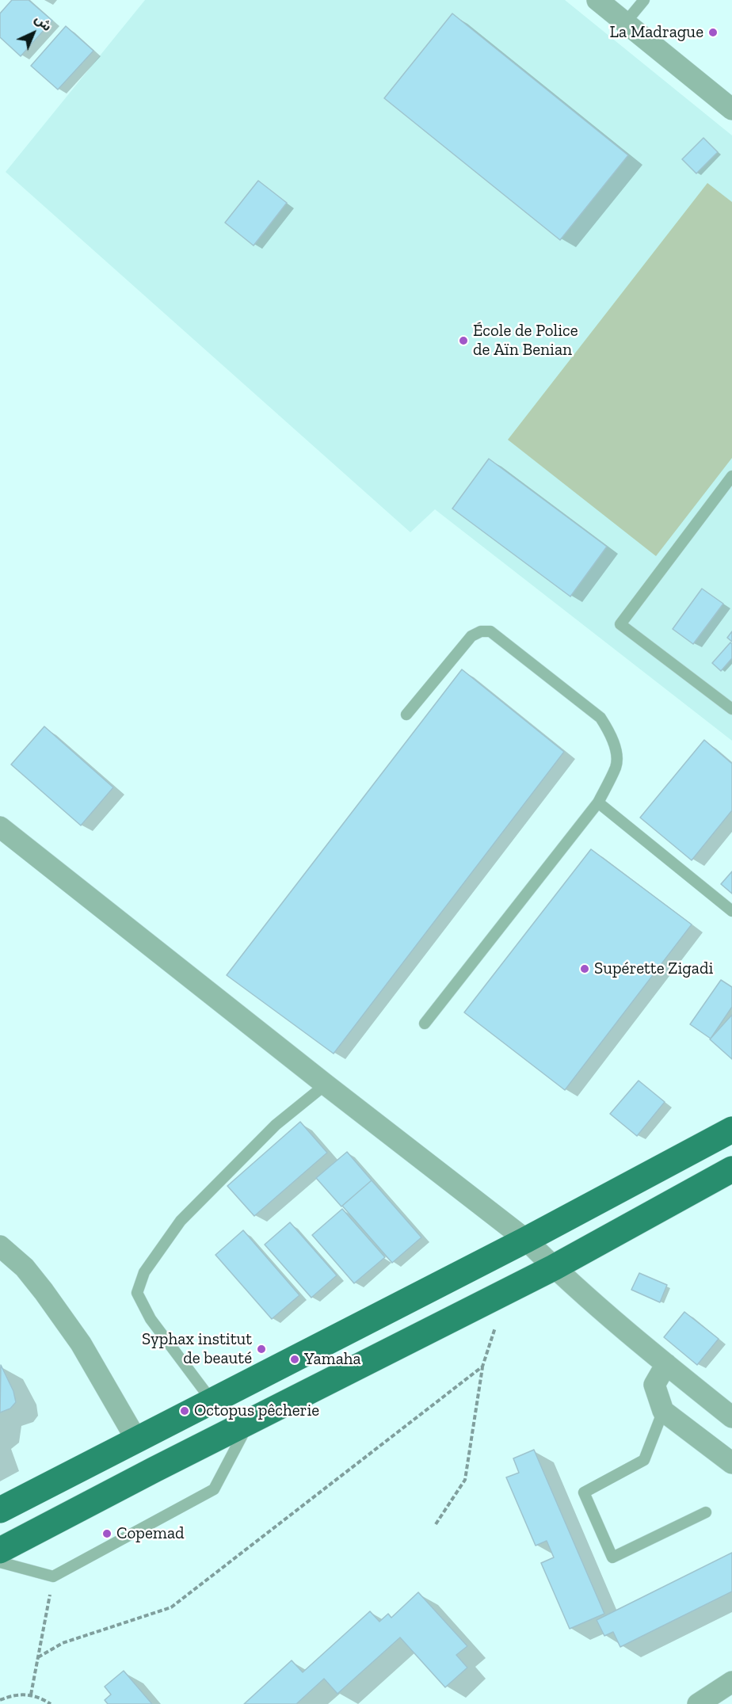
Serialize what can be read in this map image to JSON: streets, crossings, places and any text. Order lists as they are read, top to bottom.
{
  "places": [
    "La Madrague",
    "École de Police de Aïn Benian",
    "Supérette Zigadi",
    "Syphax institut de beauté",
    "Yamaha",
    "Octopus pêcherie",
    "Copemad"
  ],
  "north": "top right"
}
